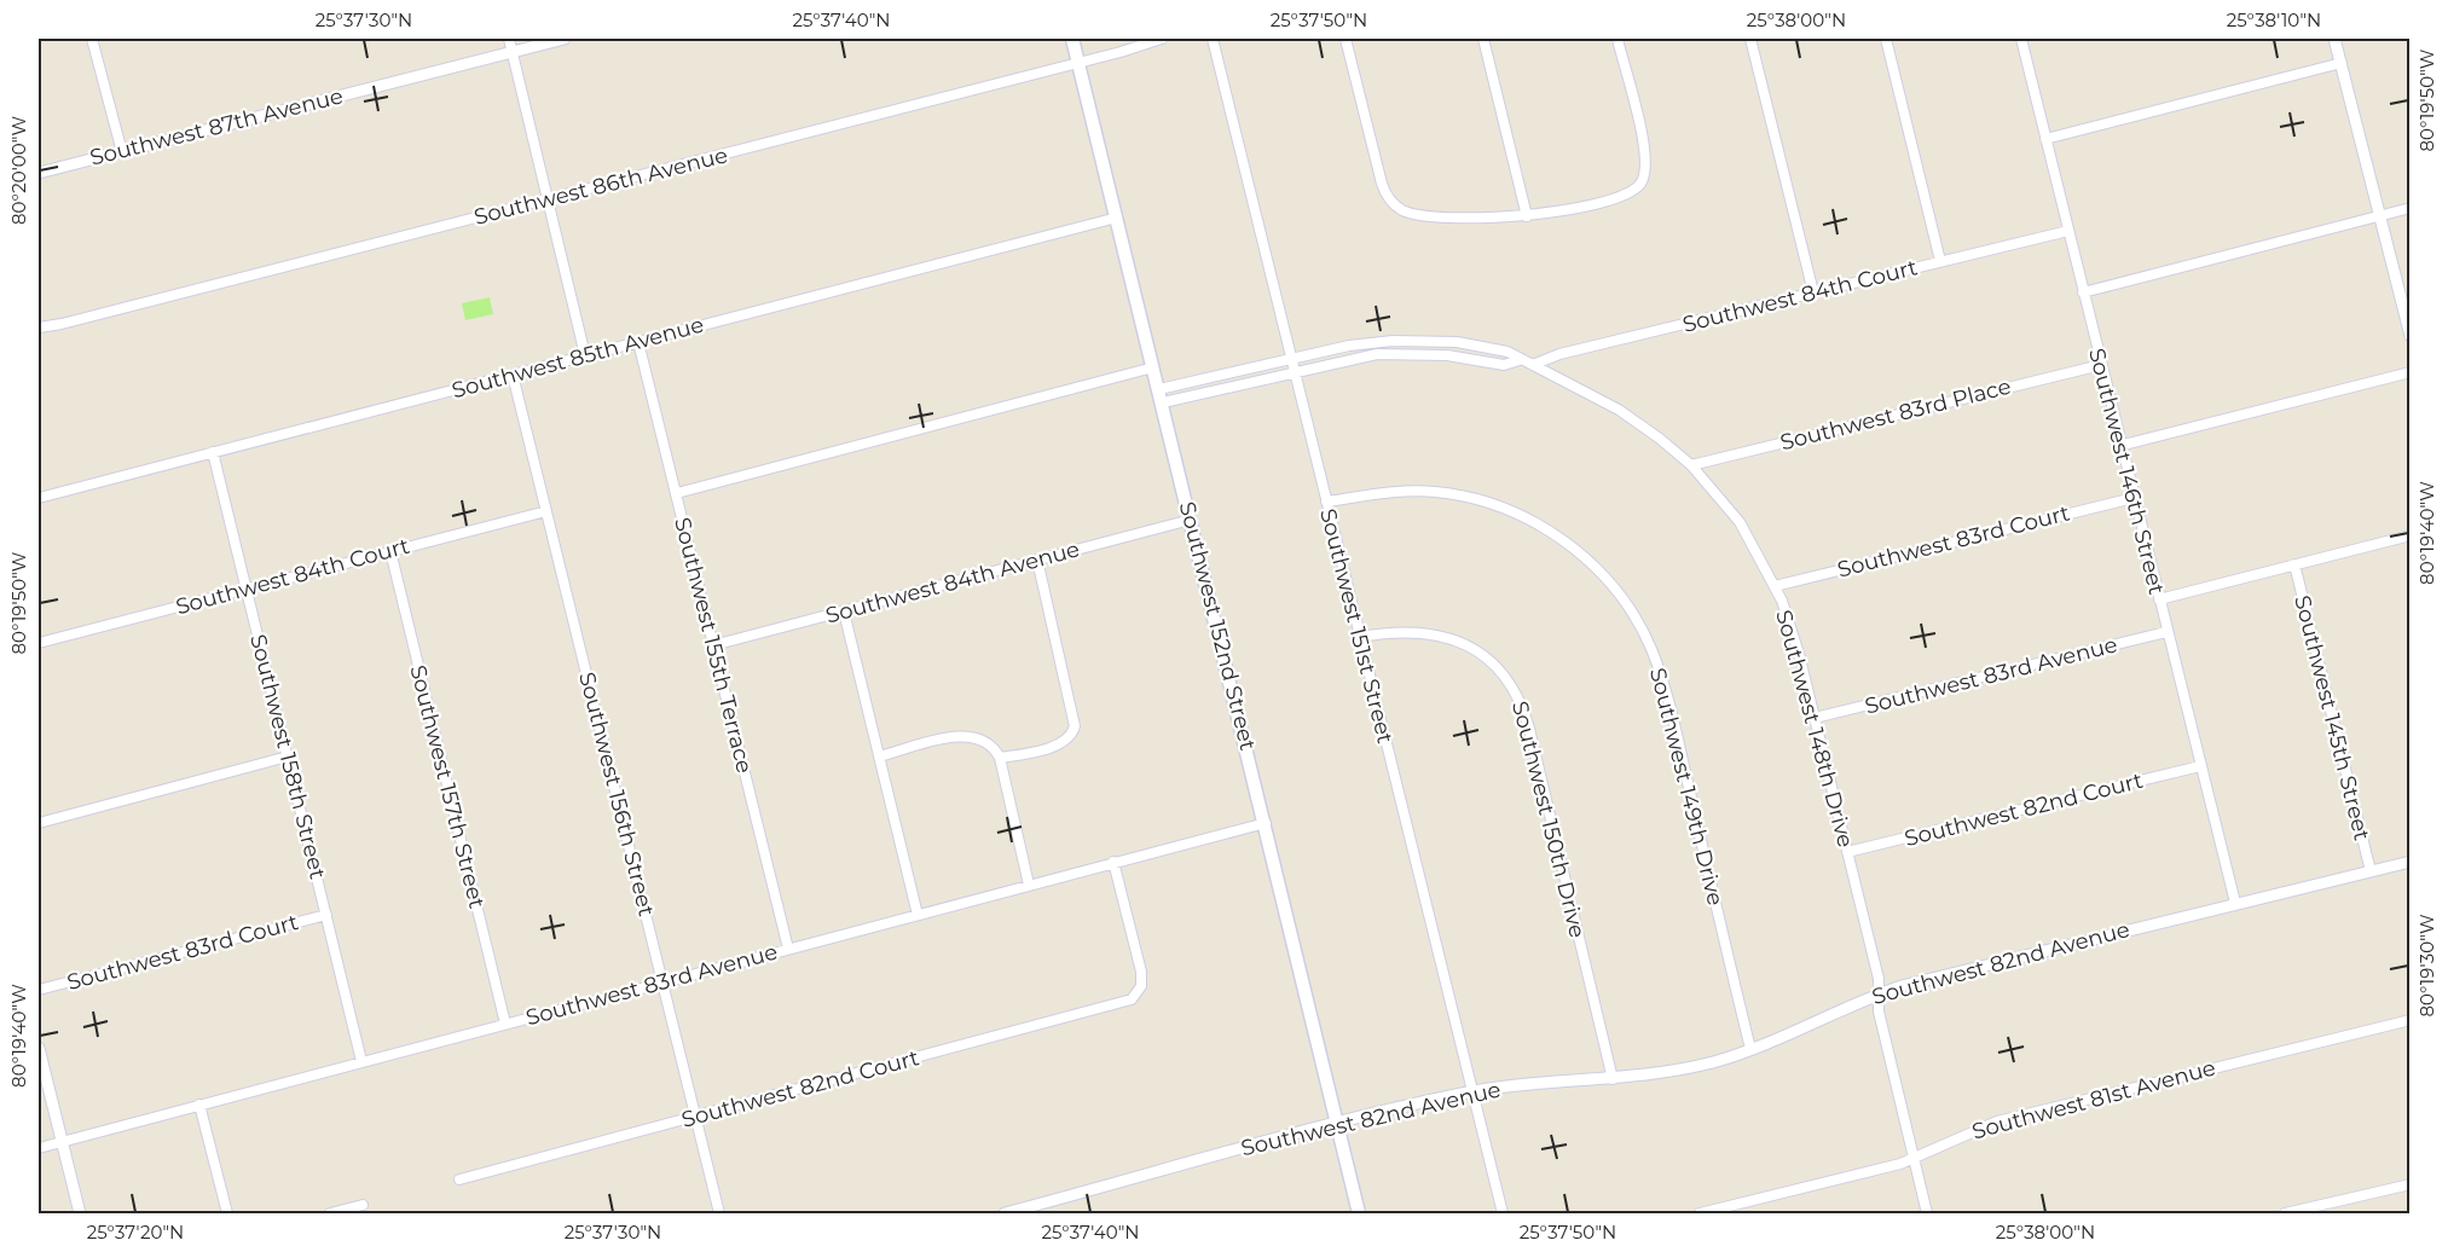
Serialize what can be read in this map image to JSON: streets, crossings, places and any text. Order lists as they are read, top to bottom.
{
  "streets": {
    "main road": ["Southwest 152nd Street"],
    "street": [
      "Southwest 87th Avenue",
      "Southwest 86th Avenue",
      "Southwest 84th Court",
      "Southwest 85th Avenue",
      "Southwest 83rd Place",
      "Southwest 146th Street",
      "Southwest 83rd Court",
      "Southwest 84th Avenue",
      "Southwest 151st Street",
      "Southwest 155th Terrace",
      "Southwest 83rd Avenue",
      "Southwest 145th Street",
      "Southwest 148th Drive",
      "Southwest 158th Street",
      "Southwest 157th Street",
      "Southwest 149th Drive",
      "Southwest 156th Street",
      "Southwest 82nd Court",
      "Southwest 150th Drive",
      "Southwest 82nd Avenue",
      "Southwest 81st Avenue"
    ]
  },
  "crossings": [
    ["Southwest 86th Avenue", "Southwest 152nd Street"],
    ["Southwest 84th Court", "Southwest 146th Street"],
    ["Southwest 84th Court", "Southwest 148th Drive"],
    ["Southwest 84th Court", "Southwest 158th Street"],
    ["Southwest 84th Court", "Southwest 157th Street"],
    ["Southwest 84th Court", "Southwest 156th Street"],
    ["Southwest 85th Avenue", "Southwest 152nd Street"],
    ["Southwest 85th Avenue", "Southwest 155th Terrace"],
    ["Southwest 85th Avenue", "Southwest 158th Street"],
    ["Southwest 85th Avenue", "Southwest 156th Street"],
    ["Southwest 83rd Place", "Southwest 146th Street"],
    ["Southwest 83rd Place", "Southwest 148th Drive"],
    ["Southwest 146th Street", "Southwest 83rd Court"],
    ["Southwest 146th Street", "Southwest 83rd Avenue"],
    ["Southwest 146th Street", "Southwest 82nd Court"],
    ["Southwest 146th Street", "Southwest 82nd Avenue"],
    ["Southwest 83rd Court", "Southwest 148th Drive"],
    ["Southwest 83rd Court", "Southwest 158th Street"],
    ["Southwest 84th Avenue", "Southwest 152nd Street"],
    ["Southwest 84th Avenue", "Southwest 155th Terrace"],
    ["Southwest 152nd Street", "Southwest 83rd Avenue"],
    ["Southwest 152nd Street", "Southwest 82nd Avenue"],
    ["Southwest 151st Street", "Southwest 149th Drive"],
    ["Southwest 151st Street", "Southwest 150th Drive"],
    ["Southwest 151st Street", "Southwest 82nd Avenue"],
    ["Southwest 155th Terrace", "Southwest 83rd Avenue"],
    ["Southwest 83rd Avenue", "Southwest 148th Drive"],
    ["Southwest 83rd Avenue", "Southwest 158th Street"],
    ["Southwest 83rd Avenue", "Southwest 157th Street"],
    ["Southwest 83rd Avenue", "Southwest 156th Street"],
    ["Southwest 83rd Avenue", "Southwest 82nd Court"],
    ["Southwest 145th Street", "Southwest 82nd Avenue"],
    ["Southwest 148th Drive", "Southwest 82nd Court"],
    ["Southwest 148th Drive", "Southwest 82nd Avenue"],
    ["Southwest 148th Drive", "Southwest 81st Avenue"],
    ["Southwest 149th Drive", "Southwest 82nd Avenue"],
    ["Southwest 156th Street", "Southwest 82nd Court"],
    ["Southwest 150th Drive", "Southwest 82nd Avenue"]
  ],
  "coordinates": [
    "25°37'30\"N",
    "25°37'40\"N",
    "25°37'50\"N",
    "25°38'00\"N",
    "25°38'10\"N",
    "80°19'50\"W",
    "80°20'00\"W",
    "80°19'40\"W",
    "80°19'30\"W",
    "25°37'20\"N"
  ]
}
